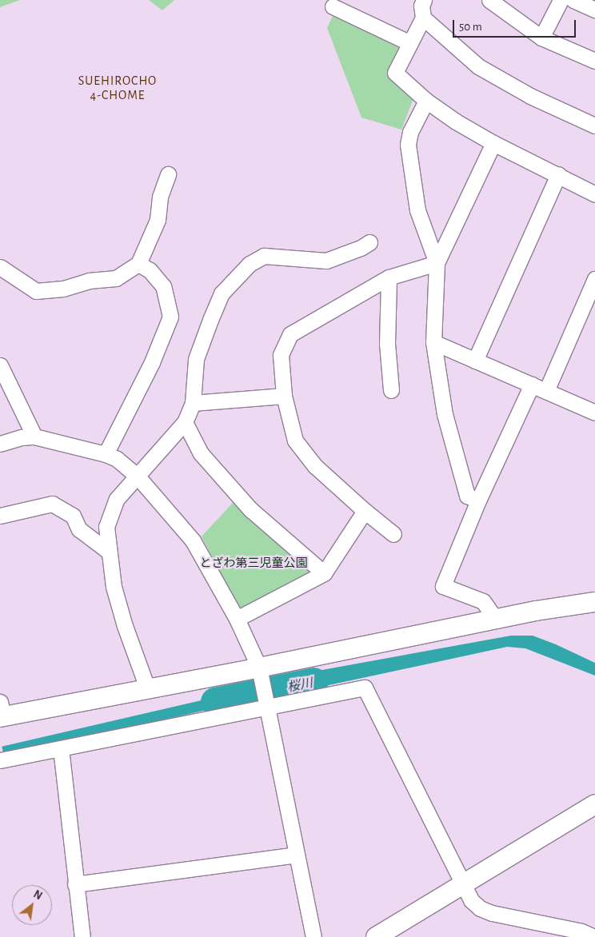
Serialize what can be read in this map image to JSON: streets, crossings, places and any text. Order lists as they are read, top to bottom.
{
  "districts": ["SUEHIROCHO 4-CHOME"],
  "water": ["桜川"],
  "parks": ["とざわ第三児童公園"],
  "scale_bar": "50 m",
  "north": "top right"
}
